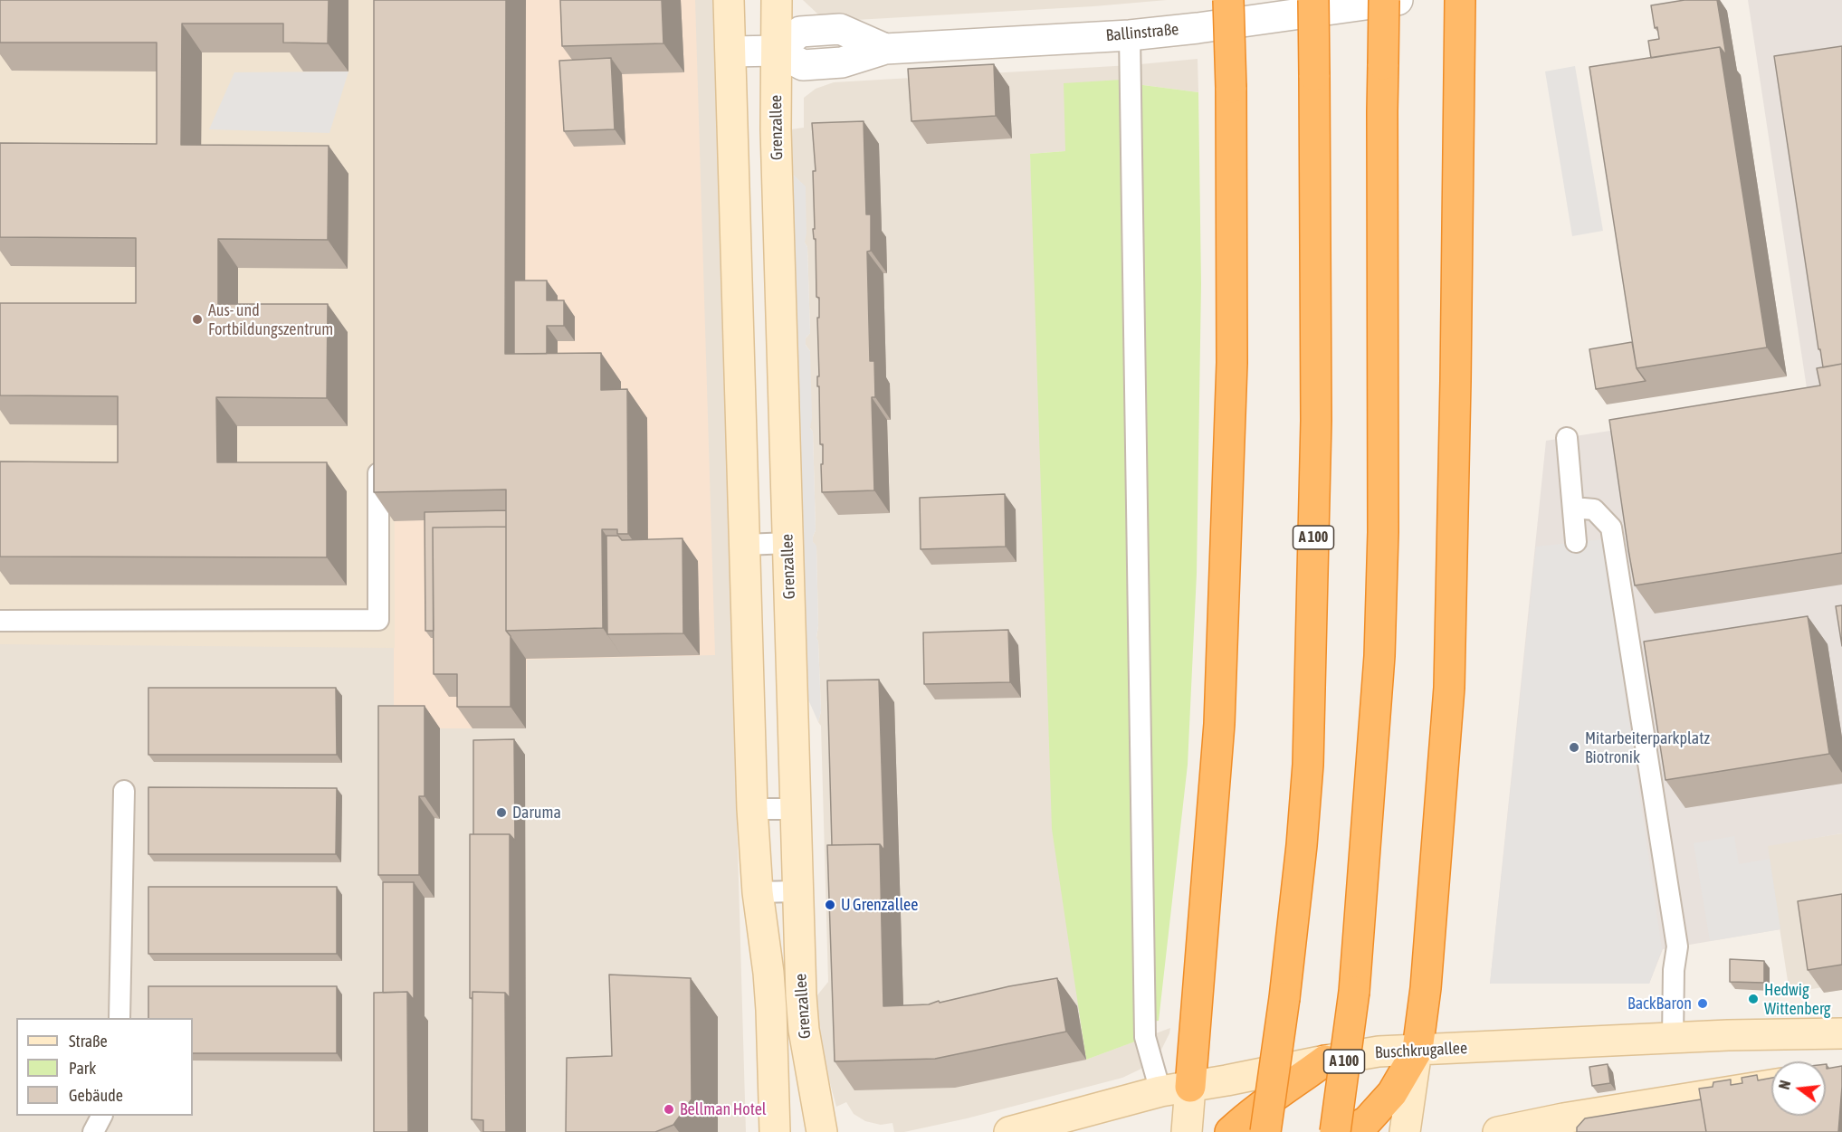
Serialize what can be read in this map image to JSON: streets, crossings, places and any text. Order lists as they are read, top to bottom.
{
  "streets": {
    "highway": ["A 100"],
    "main road": ["Grenzallee", "Buschkrugallee"],
    "street": ["Ballinstraße"]
  },
  "crossings": [
    ["Ballinstraße", "Grenzallee"]
  ],
  "places": [
    "Aus- und Fortbildungszentrum",
    "Mitarbeiterparkplatz Biotronik",
    "Daruma",
    "U Grenzallee",
    "Hedwig Wittenberg",
    "BackBaron",
    "Bellman Hotel"
  ],
  "legend": ["Straße", "Park", "Gebäude"],
  "north": "left"
}
